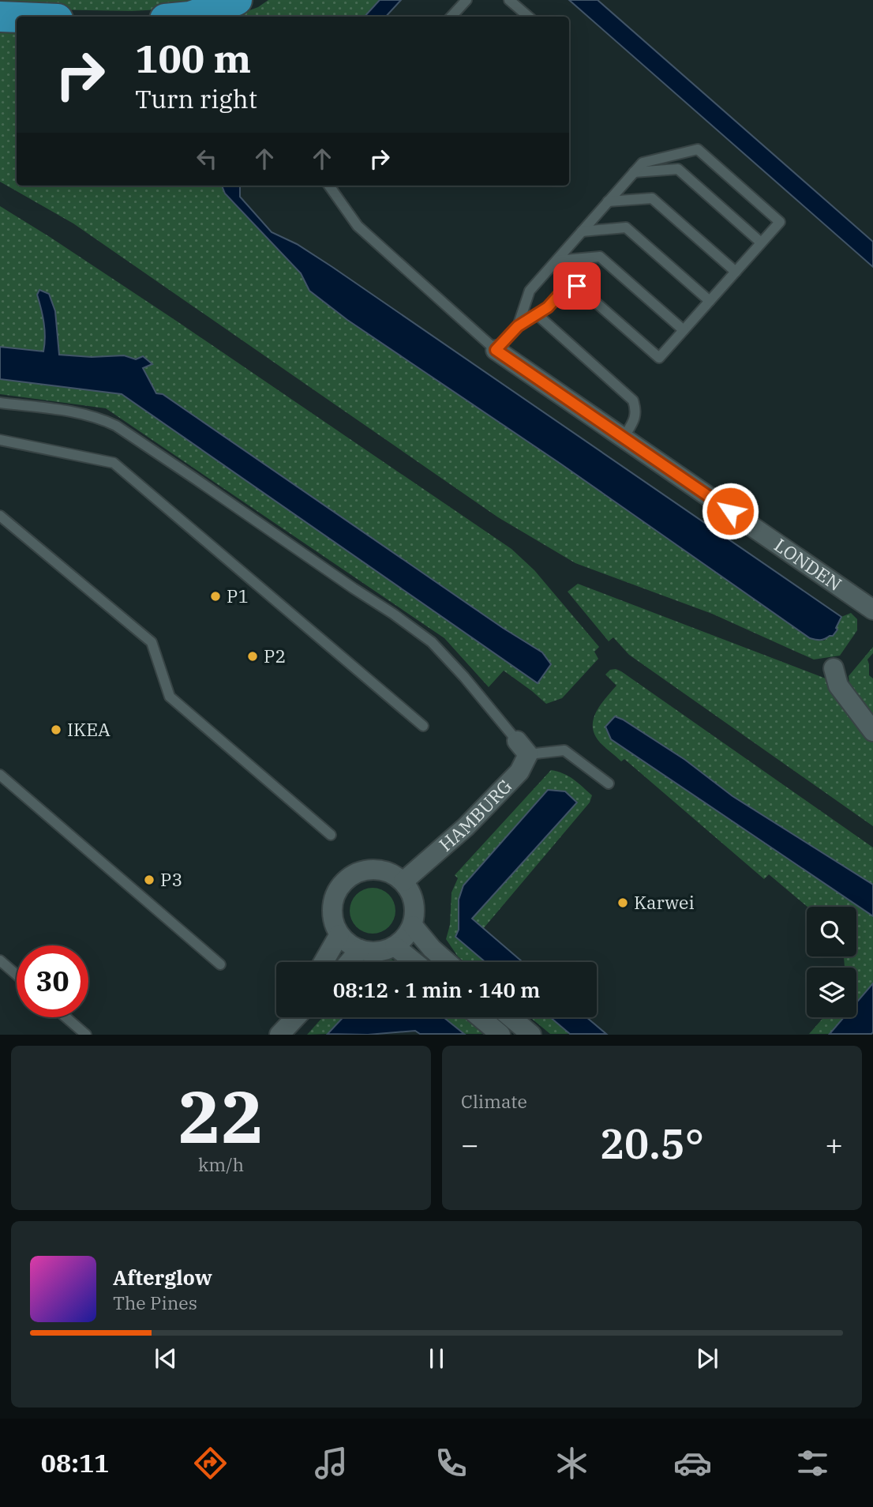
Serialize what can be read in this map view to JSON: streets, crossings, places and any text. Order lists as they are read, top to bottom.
{
  "streets": {
    "street": ["LONDEN", "HAMBURG"]
  },
  "places": [
    "P1",
    "P2",
    "IKEA",
    "P3",
    "Karwei"
  ],
  "page": {
    "turn": ["100 m", "Turn right"],
    "limit": "30",
    "trip": "08:12 · 1 min · 140 m",
    "tile": [
      ["22", "km/h"],
      "Climate"
    ],
    "heat": ["−", "20.5°", "+"],
    "song": ["Afterglow", "The Pines"],
    "tabs": "08:11"
  }
}
